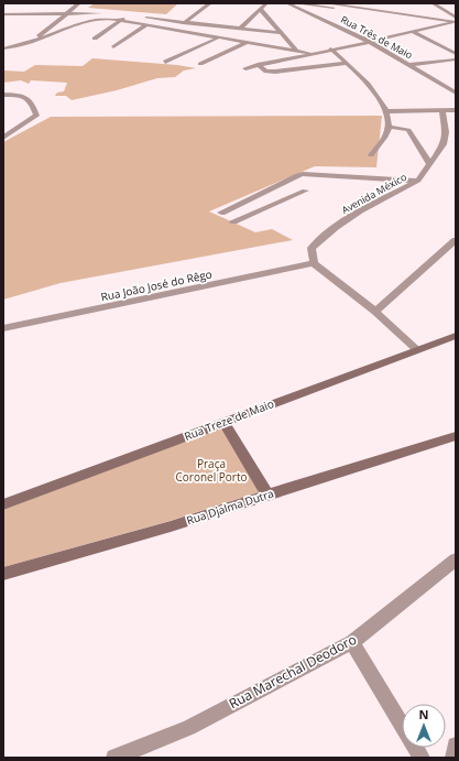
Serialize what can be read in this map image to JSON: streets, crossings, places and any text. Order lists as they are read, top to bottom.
{
  "streets": {
    "main road": ["Rua Treze de Maio", "Rua Djalma Dutra"],
    "street": [
      "Rua Três de Maio",
      "Avenida México",
      "Rua João José do Rêgo",
      "Rua Marechal Deodoro"
    ]
  },
  "crossings": [
    ["Avenida México", "Rua João José do Rêgo"]
  ],
  "parks": ["Praça Coronel Porto"],
  "north": "top"
}
